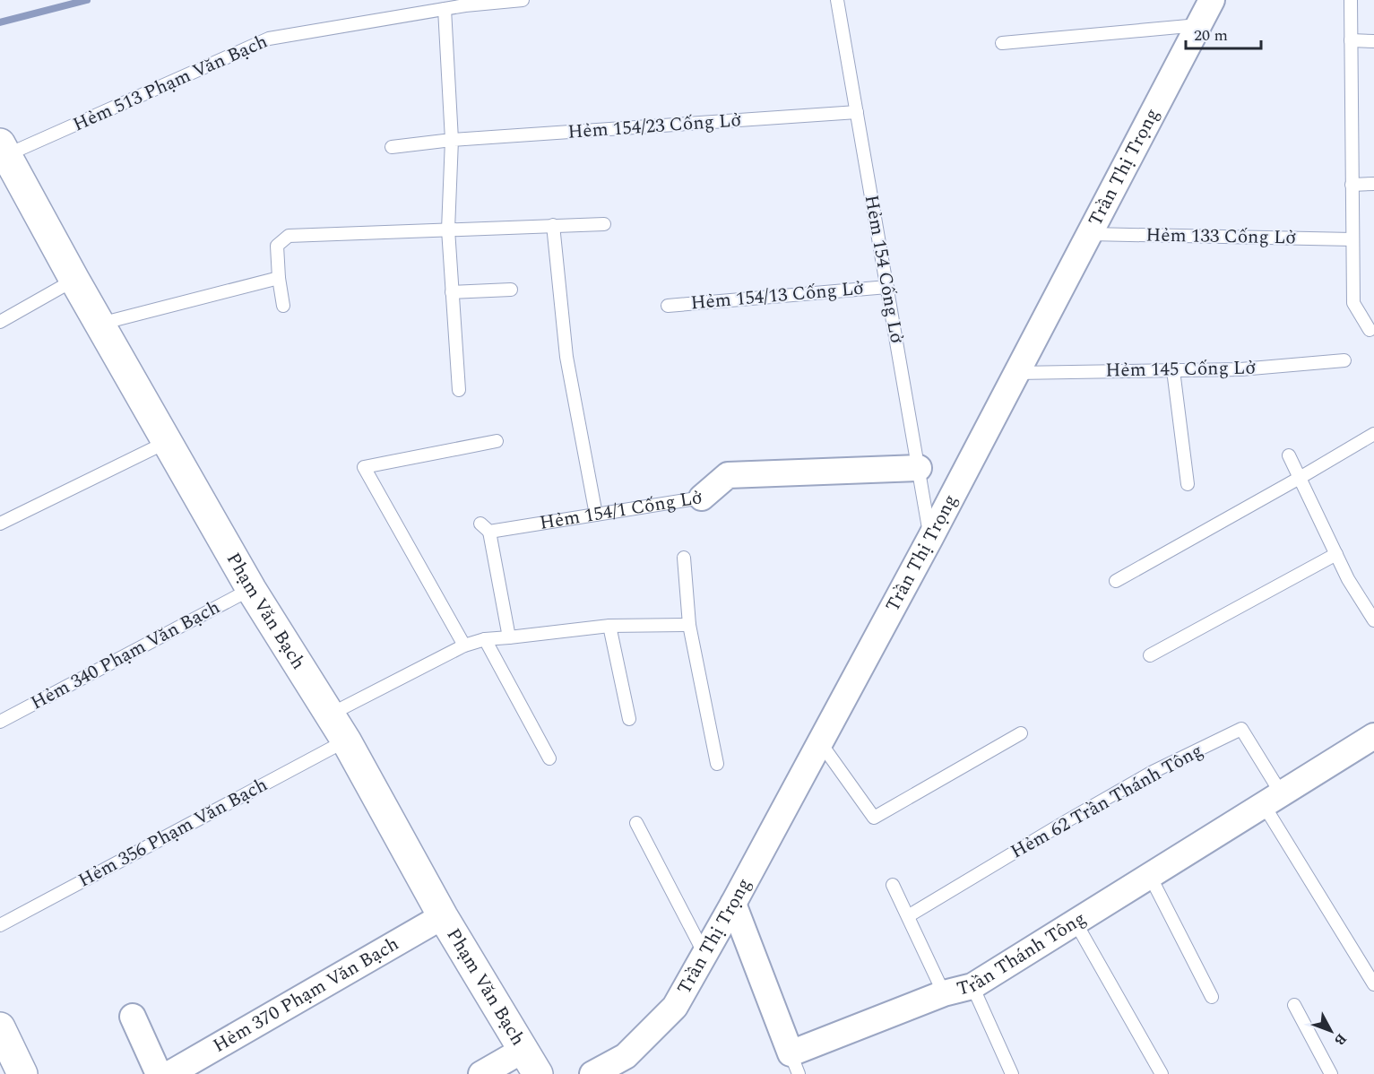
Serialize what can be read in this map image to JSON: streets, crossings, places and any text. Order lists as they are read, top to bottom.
{
  "streets": {
    "street": [
      "Trần Thị Trọng",
      "Hẻm 154/1 Cống Lở",
      "Phạm Văn Bạch",
      "Trần Thánh Tông",
      "Hẻm 370 Phạm Văn Bạch"
    ],
    "lane": [
      "Hẻm 513 Phạm Văn Bạch",
      "Hẻm 154/23 Cống Lở",
      "Hẻm 133 Cống Lở",
      "Hẻm 154 Cống Lở",
      "Hẻm 154/13 Cống Lở",
      "Hẻm 145 Cống Lở",
      "Hẻm 340 Phạm Văn Bạch",
      "Hẻm 62 Trần Thánh Tông",
      "Hẻm 356 Phạm Văn Bạch"
    ]
  },
  "crossings": [
    ["Hẻm 513 Phạm Văn Bạch", "Phạm Văn Bạch"],
    ["Hẻm 154/23 Cống Lở", "Hẻm 154 Cống Lở"],
    ["Trần Thị Trọng", "Hẻm 133 Cống Lở"],
    ["Trần Thị Trọng", "Hẻm 154 Cống Lở"],
    ["Trần Thị Trọng", "Hẻm 145 Cống Lở"],
    ["Trần Thị Trọng", "Trần Thánh Tông"],
    ["Hẻm 154 Cống Lở", "Hẻm 154/13 Cống Lở"],
    ["Hẻm 154 Cống Lở", "Hẻm 154/1 Cống Lở"],
    ["Phạm Văn Bạch", "Hẻm 340 Phạm Văn Bạch"],
    ["Phạm Văn Bạch", "Hẻm 356 Phạm Văn Bạch"],
    ["Phạm Văn Bạch", "Hẻm 370 Phạm Văn Bạch"],
    ["Hẻm 62 Trần Thánh Tông", "Trần Thánh Tông"]
  ],
  "scale_bar": "20 m",
  "north": "bottom right"
}
